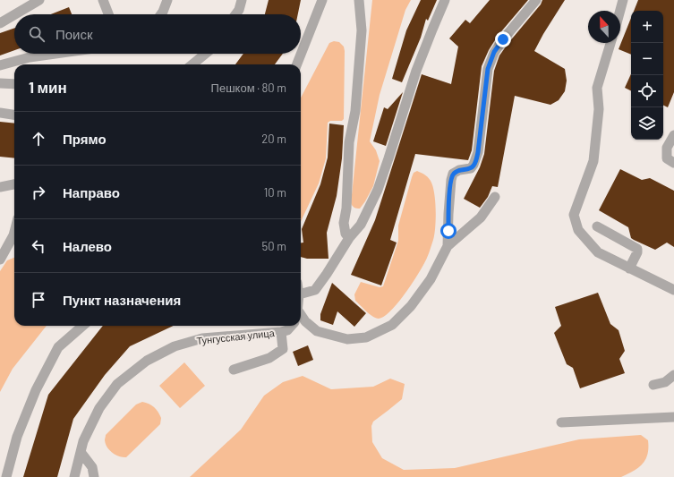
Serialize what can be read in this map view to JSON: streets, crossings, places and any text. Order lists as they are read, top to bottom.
{
  "streets": {
    "lane": ["Тунгусская улица"]
  },
  "north": "top",
  "page": {
    "map_buttons": ["+", "−"],
    "search": "Поиск",
    "heading": ["1 мин", "Пешком · 80 m"],
    "list": [
      ["Прямо", "20 m"],
      ["Направо", "10 m"],
      ["Налево", "50 m"],
      "Пункт назначения"
    ]
  }
}
